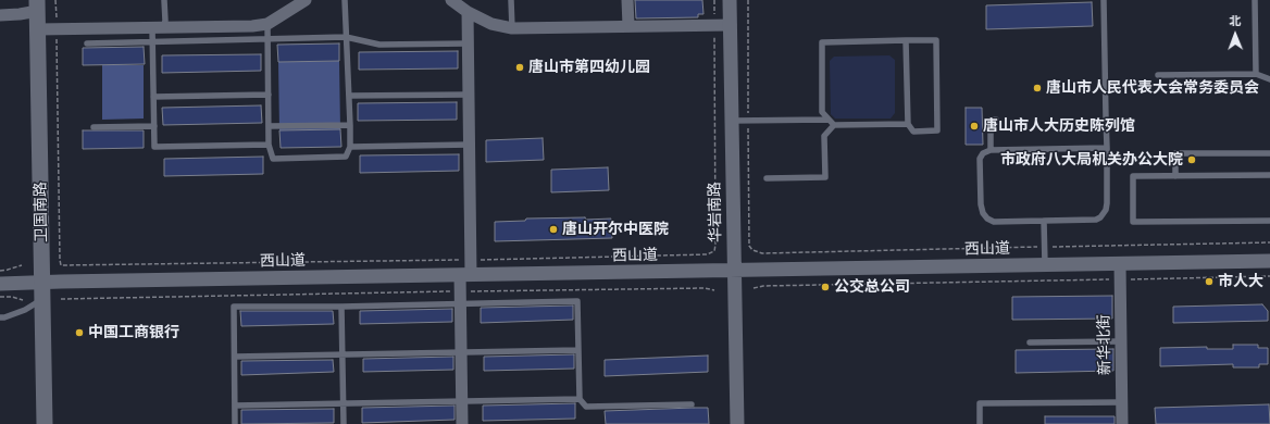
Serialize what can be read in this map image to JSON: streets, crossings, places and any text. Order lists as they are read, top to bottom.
{
  "streets": {
    "main road": ["卫国南路"],
    "street": ["华岩南路", "西山道", "新华北街"]
  },
  "crossings": [
    ["卫国南路", "西山道"],
    ["华岩南路", "西山道"],
    ["西山道", "新华北街"]
  ],
  "places": [
    "唐山市第四幼儿园",
    "唐山市人民代表大会常务委员会",
    "唐山市人大历史陈列馆",
    "市政府八大局机关办公大院",
    "唐山开尔中医院",
    "市人大",
    "公交总公司",
    "中国工商银行"
  ],
  "north": "top"
}
